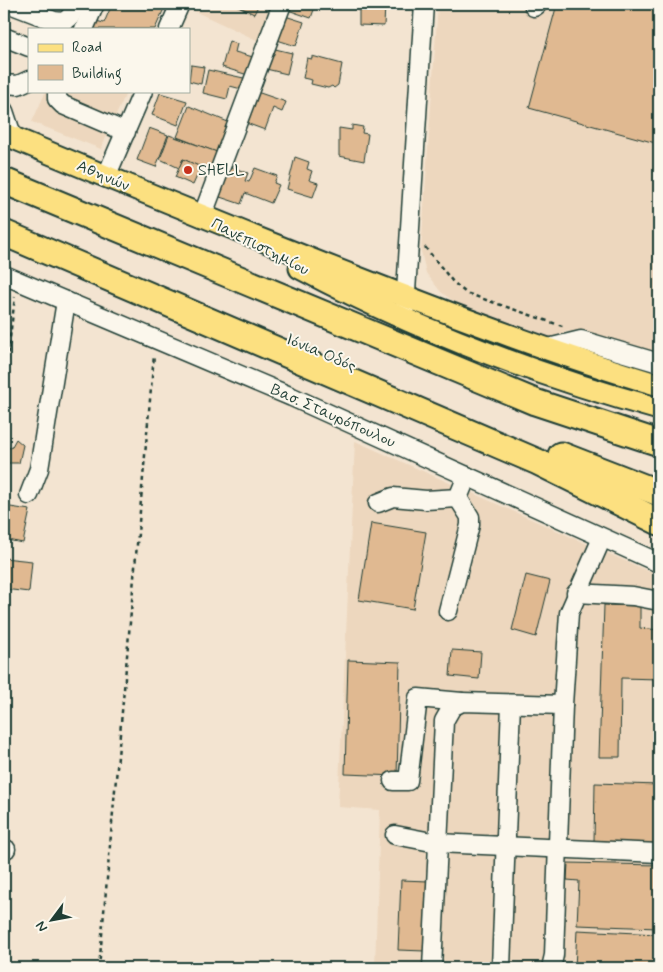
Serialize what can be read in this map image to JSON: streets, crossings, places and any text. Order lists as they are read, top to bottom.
{
  "streets": {
    "highway": ["Ιόνια Οδός"],
    "main road": ["Αθηνών", "Πανεπιστημίου"],
    "street": ["Βασ. Σταυρόπουλου"]
  },
  "crossings": [
    ["Αθηνών", "Πανεπιστημίου"]
  ],
  "places": ["SHELL"],
  "legend": ["Road", "Building"],
  "north": "bottom left"
}
